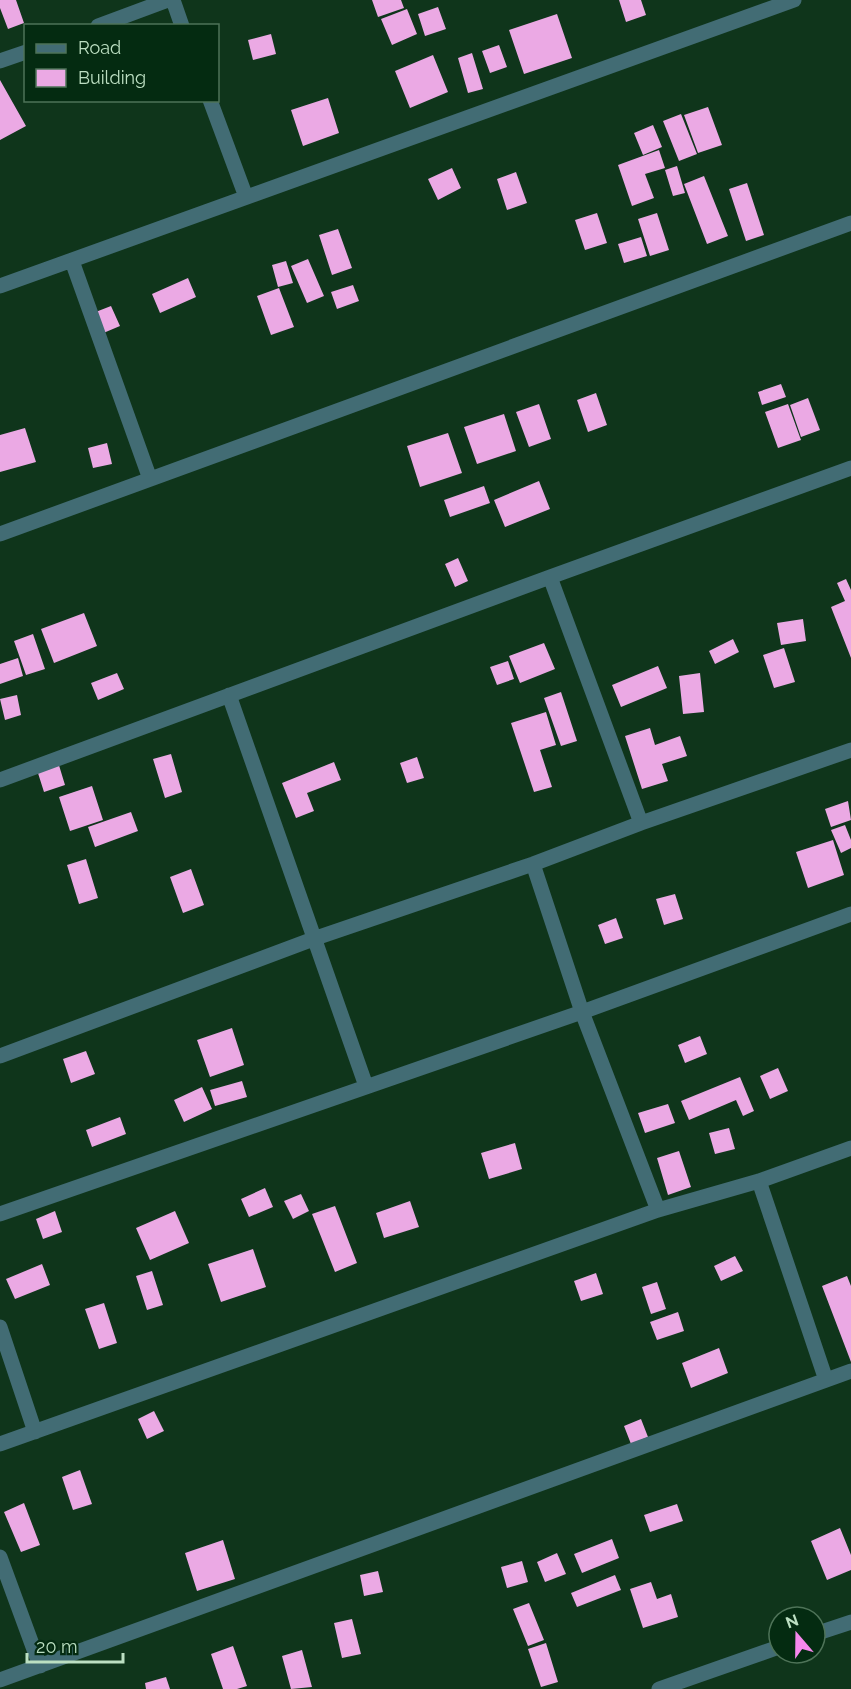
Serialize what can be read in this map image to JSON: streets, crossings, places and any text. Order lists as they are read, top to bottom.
{
  "legend": ["Road", "Building"],
  "scale_bar": "20 m",
  "north": "top"
}
